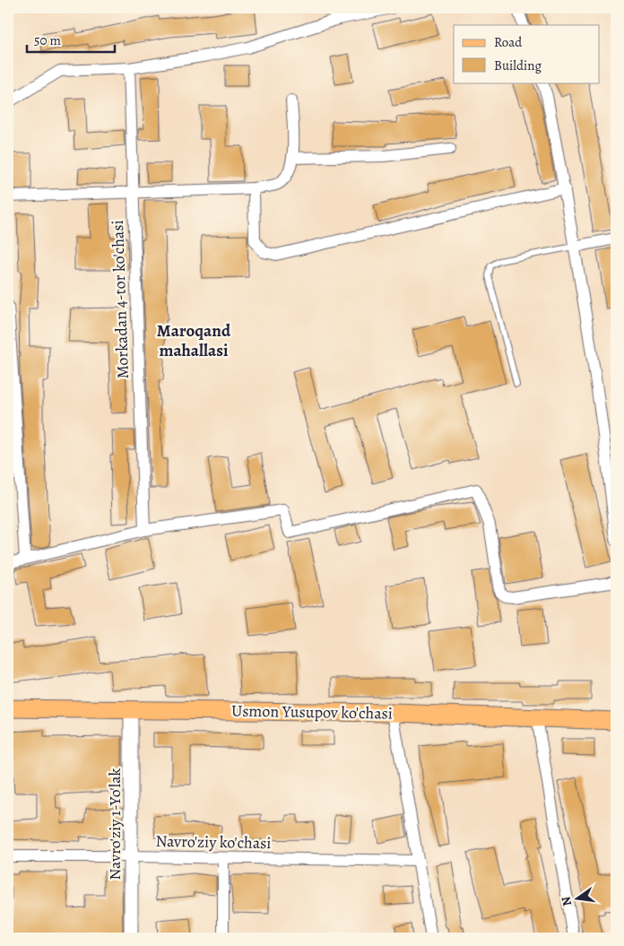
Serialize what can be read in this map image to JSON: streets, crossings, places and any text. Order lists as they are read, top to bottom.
{
  "streets": {
    "main road": ["Usmon Yusupov ko'chasi"],
    "street": ["Morkadan 4-tor ko'chasi", "Navro'ziy 1-Yo'lak", "Navro'ziy ko'chasi"]
  },
  "crossings": [
    ["Usmon Yusupov ko'chasi", "Navro'ziy 1-Yo'lak"],
    ["Navro'ziy 1-Yo'lak", "Navro'ziy ko'chasi"]
  ],
  "districts": ["Maroqand mahallasi"],
  "legend": ["Road", "Building"],
  "scale_bar": "50 m",
  "north": "left"
}
